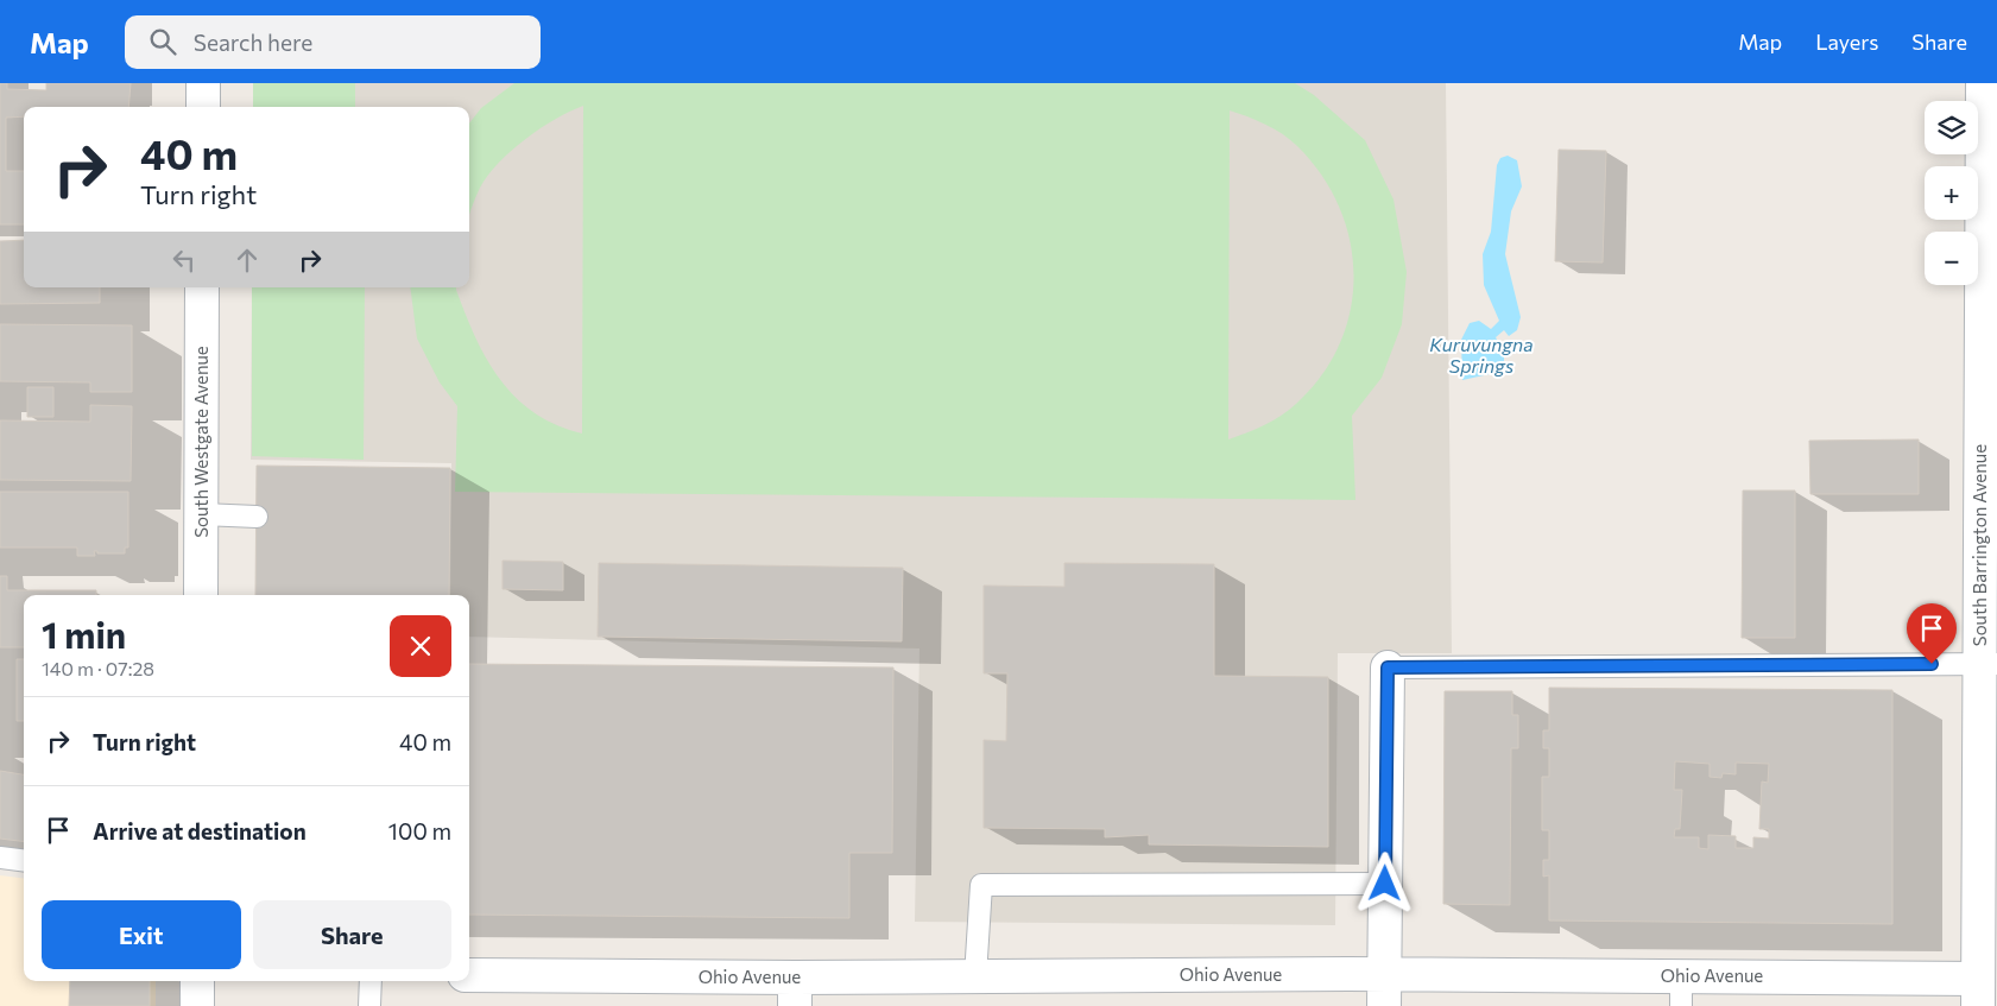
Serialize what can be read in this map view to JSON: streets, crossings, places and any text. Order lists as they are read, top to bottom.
{
  "streets": {
    "street": ["South Westgate Avenue", "South Barrington Avenue", "Ohio Avenue"]
  },
  "crossings": [
    ["South Barrington Avenue", "Ohio Avenue"]
  ],
  "water": ["Kuruvungna Springs"],
  "page": {
    "header": "Map",
    "search": "Search here",
    "nav": ["Map", "Layers", "Share"],
    "map_buttons": ["+", "−"],
    "turn": ["40 m", "Turn right"],
    "heading": ["1 min", "140 m · 07:28"],
    "list": [
      {
        "name": "Turn right",
        "value": "40 m"
      },
      {
        "name": "Arrive at destination",
        "value": "100 m"
      }
    ],
    "buttons": ["Exit", "Share"]
  }
}
